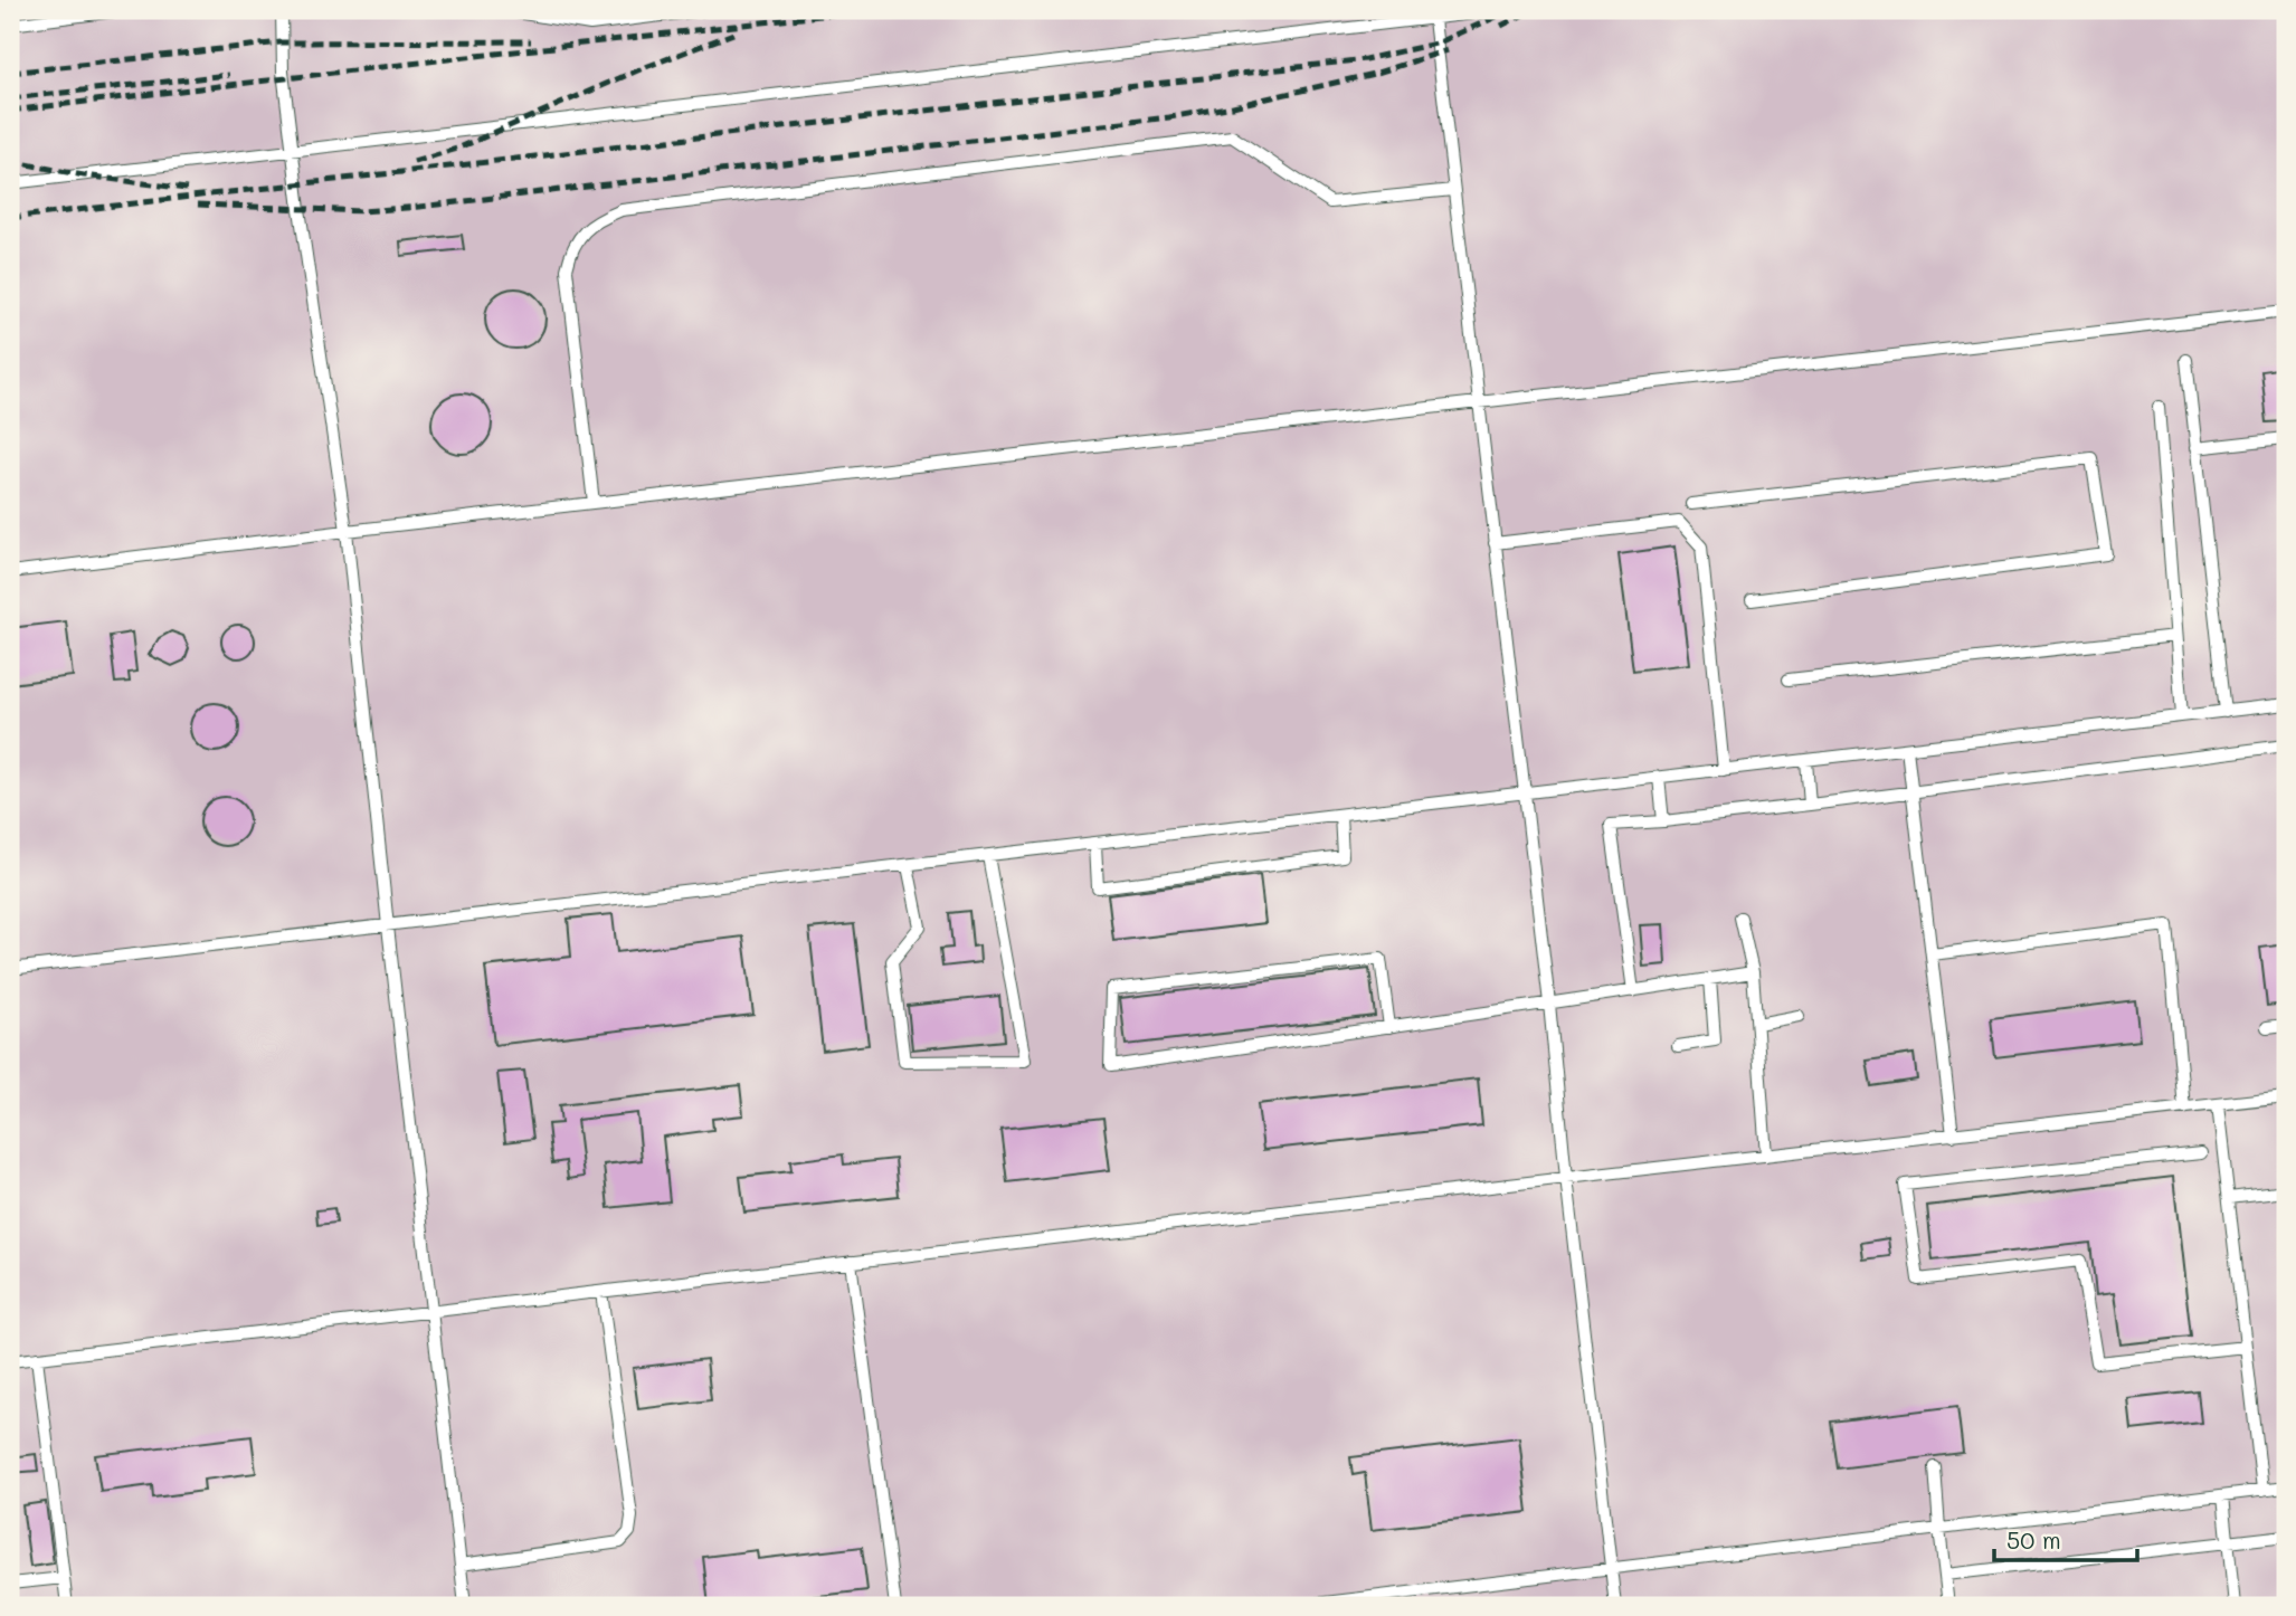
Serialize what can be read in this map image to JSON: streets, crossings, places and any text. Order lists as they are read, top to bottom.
{
  "scale_bar": "50 m"
}
